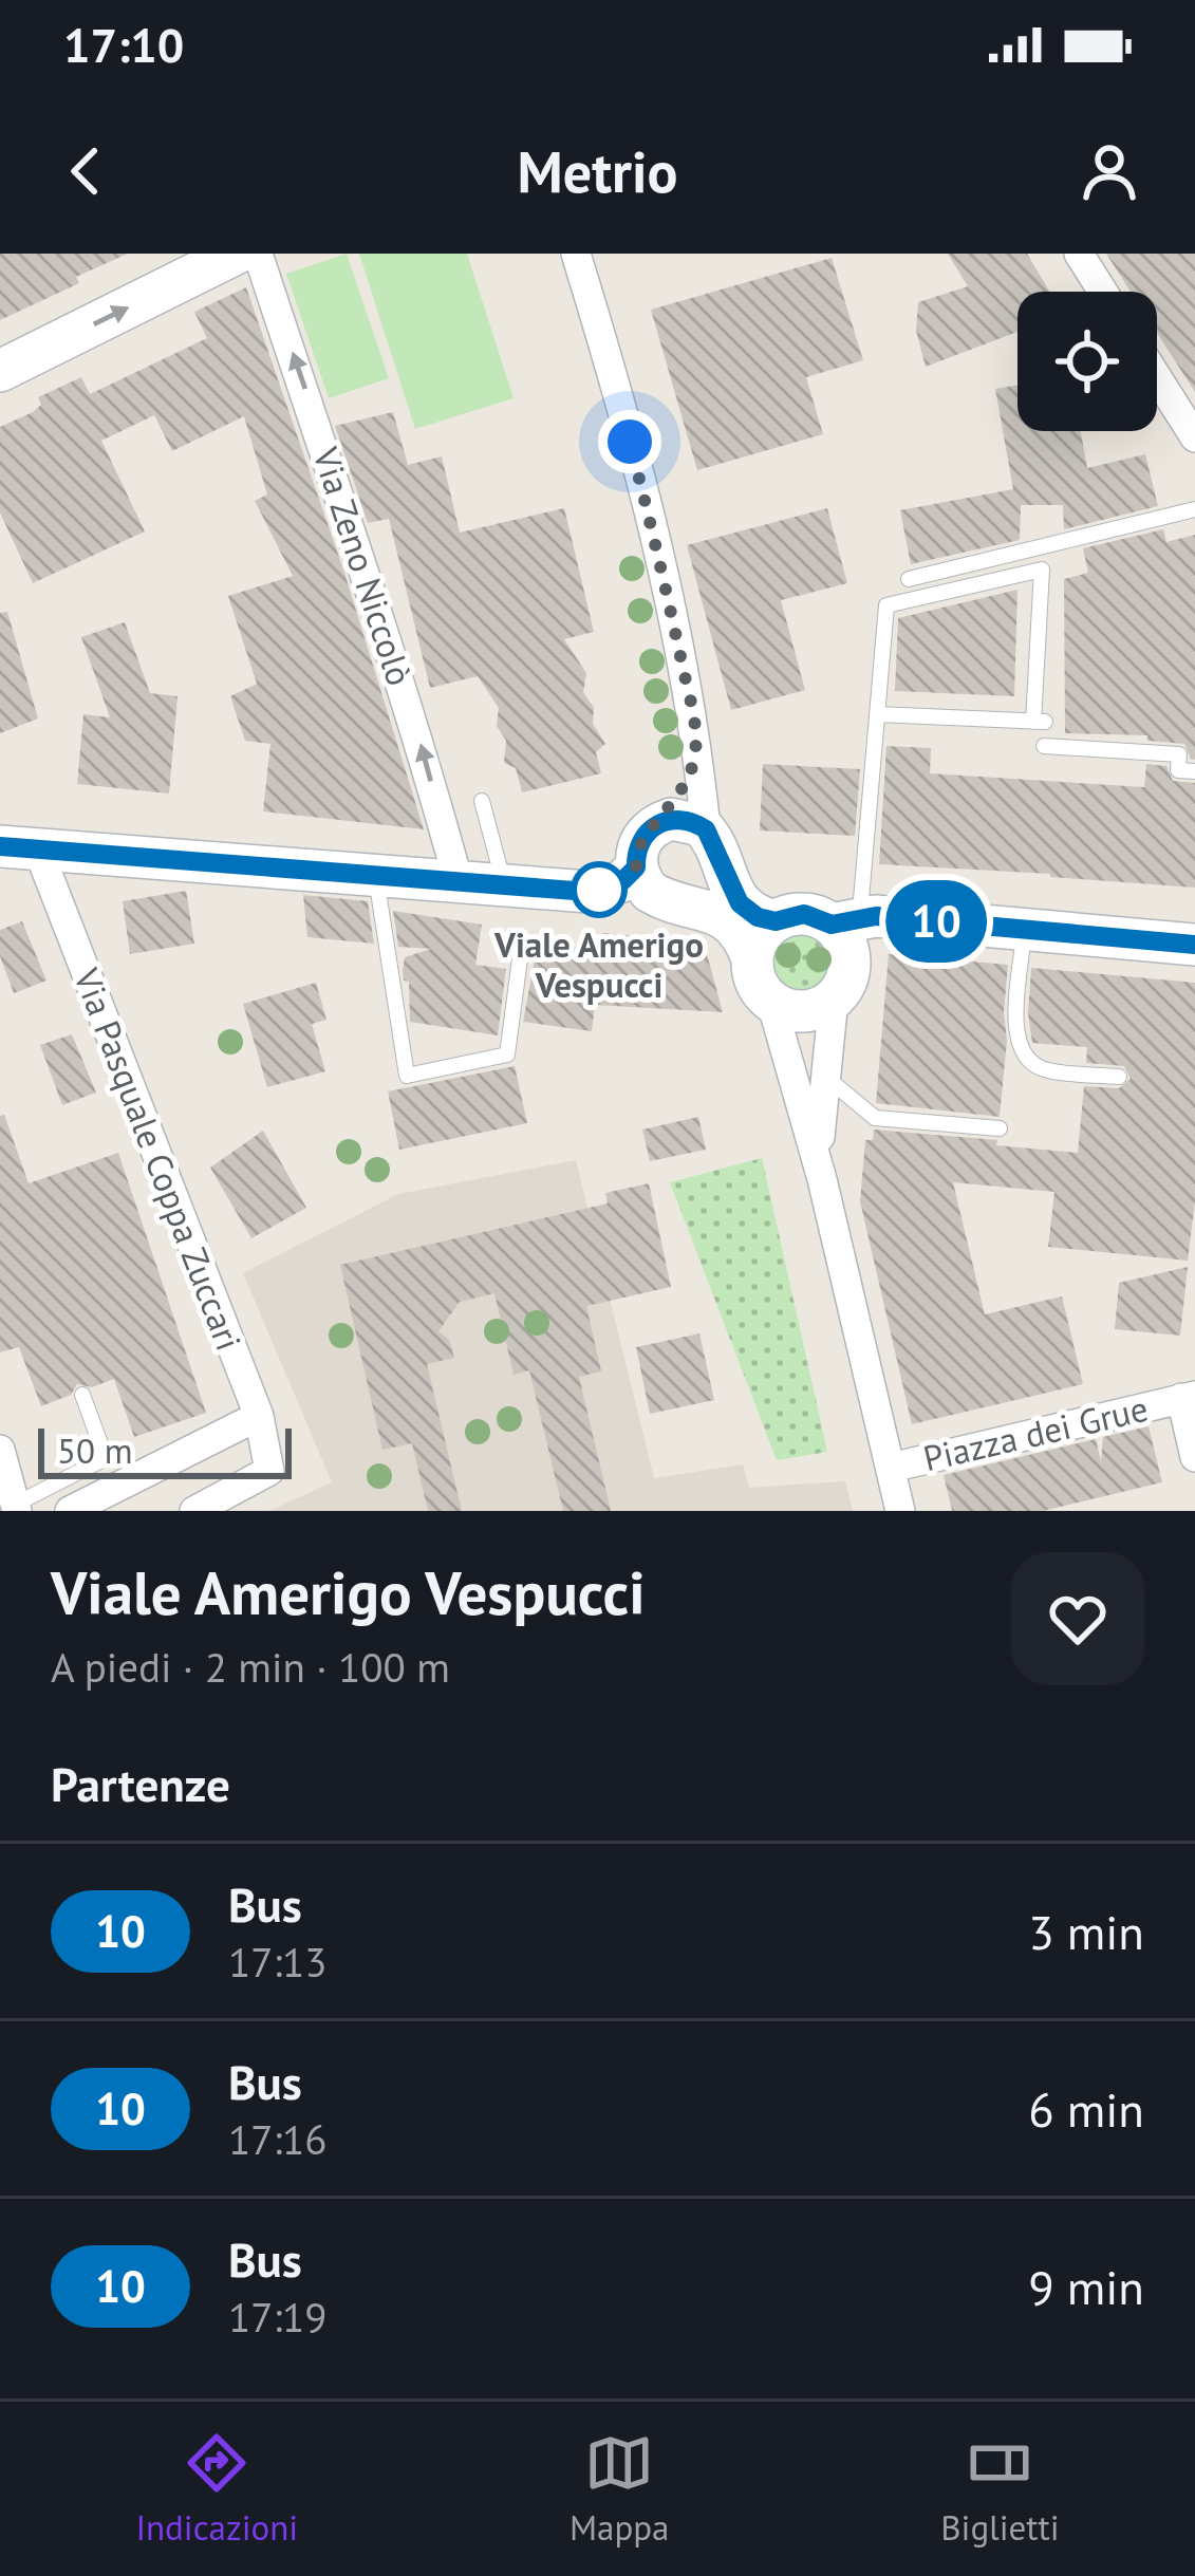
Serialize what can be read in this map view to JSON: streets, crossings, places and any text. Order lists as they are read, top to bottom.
{
  "streets": {
    "street": ["Via Zeno Niccolò", "Via Pasquale Coppa Zuccari", "Piazza dei Grue"]
  },
  "one_way": ["Via Zeno Niccolò"],
  "places": ["Viale Amerigo Vespucci"],
  "lines": ["bus line 10"],
  "scale_bar": "50 m",
  "page": {
    "status": "17:10",
    "header": "Metrio",
    "on_map": "10",
    "scale": "50 m",
    "heading": [
      ["Viale Amerigo Vespucci", "A piedi · 2 min · 100 m"],
      "Partenze"
    ],
    "list": [
      {
        "mark": "10",
        "name": "Bus",
        "note": "17:13",
        "value": "3 min"
      },
      {
        "mark": "10",
        "name": "Bus",
        "note": "17:16",
        "value": "6 min"
      },
      {
        "mark": "10",
        "name": "Bus",
        "note": "17:19",
        "value": "9 min"
      }
    ],
    "tabs": ["Indicazioni", "Mappa", "Biglietti"]
  }
}
